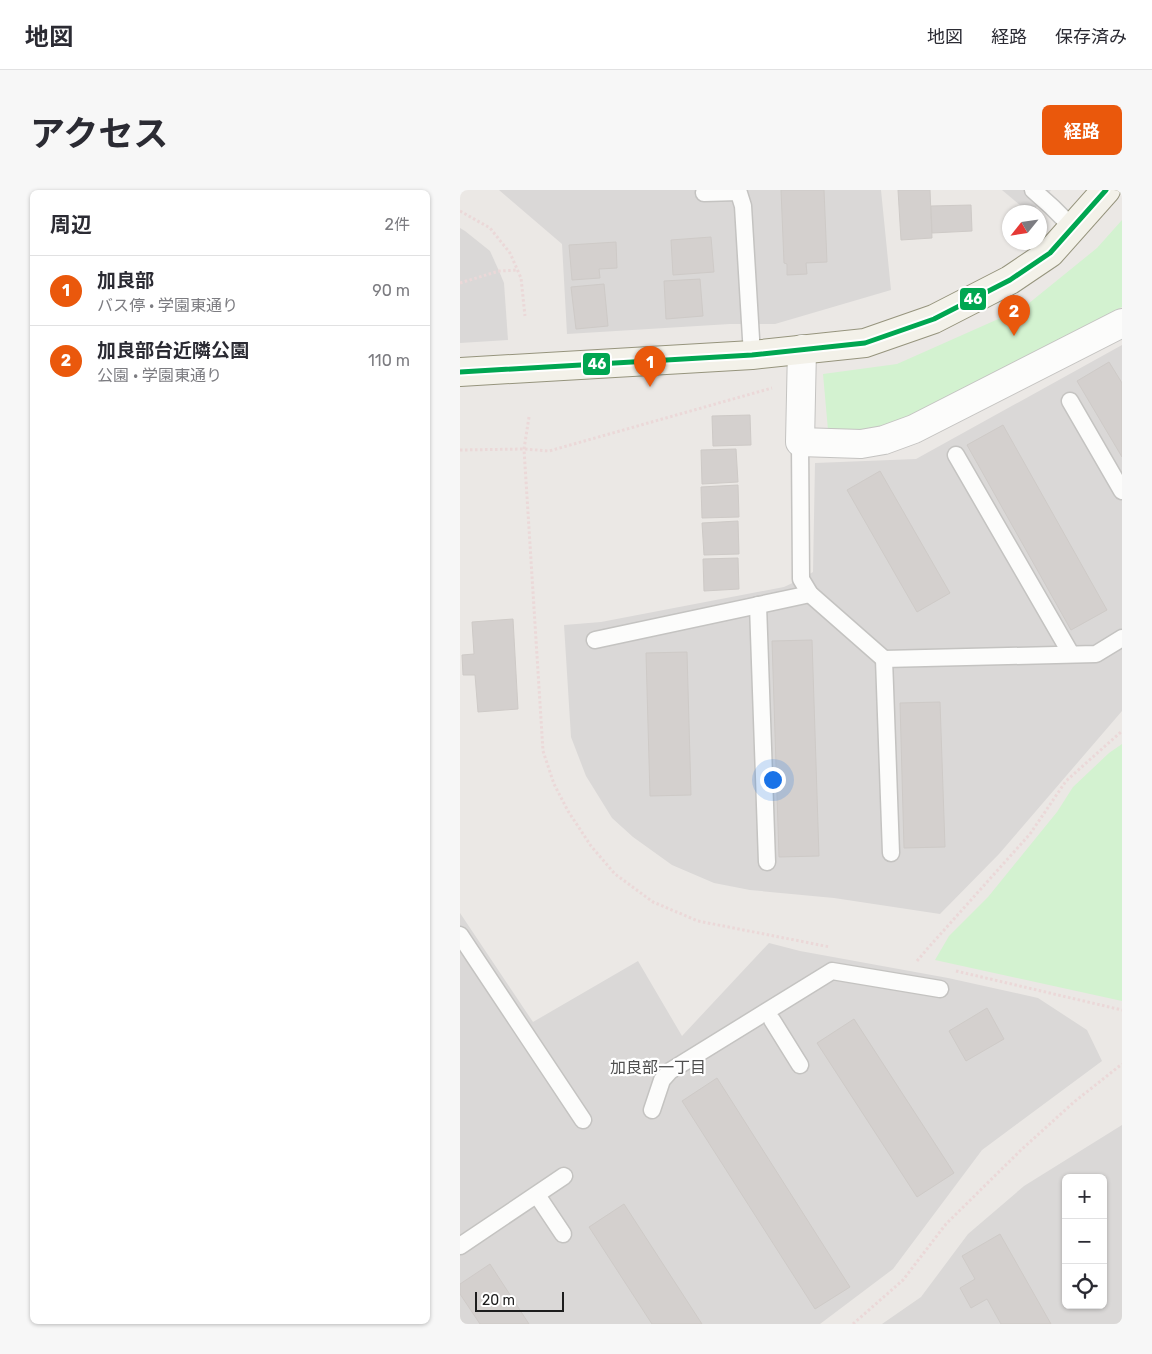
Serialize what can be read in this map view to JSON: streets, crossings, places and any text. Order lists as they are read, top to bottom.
{
  "districts": ["加良部一丁目"],
  "lines": ["transit line 46"],
  "scale_bar": "20 m",
  "north": "bottom left",
  "page": {
    "header": "地図",
    "nav": ["地図", "経路", "保存済み"],
    "title": "アクセス",
    "buttons": "経路",
    "heading": ["周辺", "2件"],
    "list": [
      {
        "mark": "1",
        "name": "加良部",
        "note": "バス停 · 学園東通り",
        "value": "90 m"
      },
      {
        "mark": "2",
        "name": "加良部台近隣公園",
        "note": "公園 · 学園東通り",
        "value": "110 m"
      }
    ],
    "pins": ["2", "1"],
    "map_buttons": ["+", "−"],
    "scale": "20 m"
  }
}
